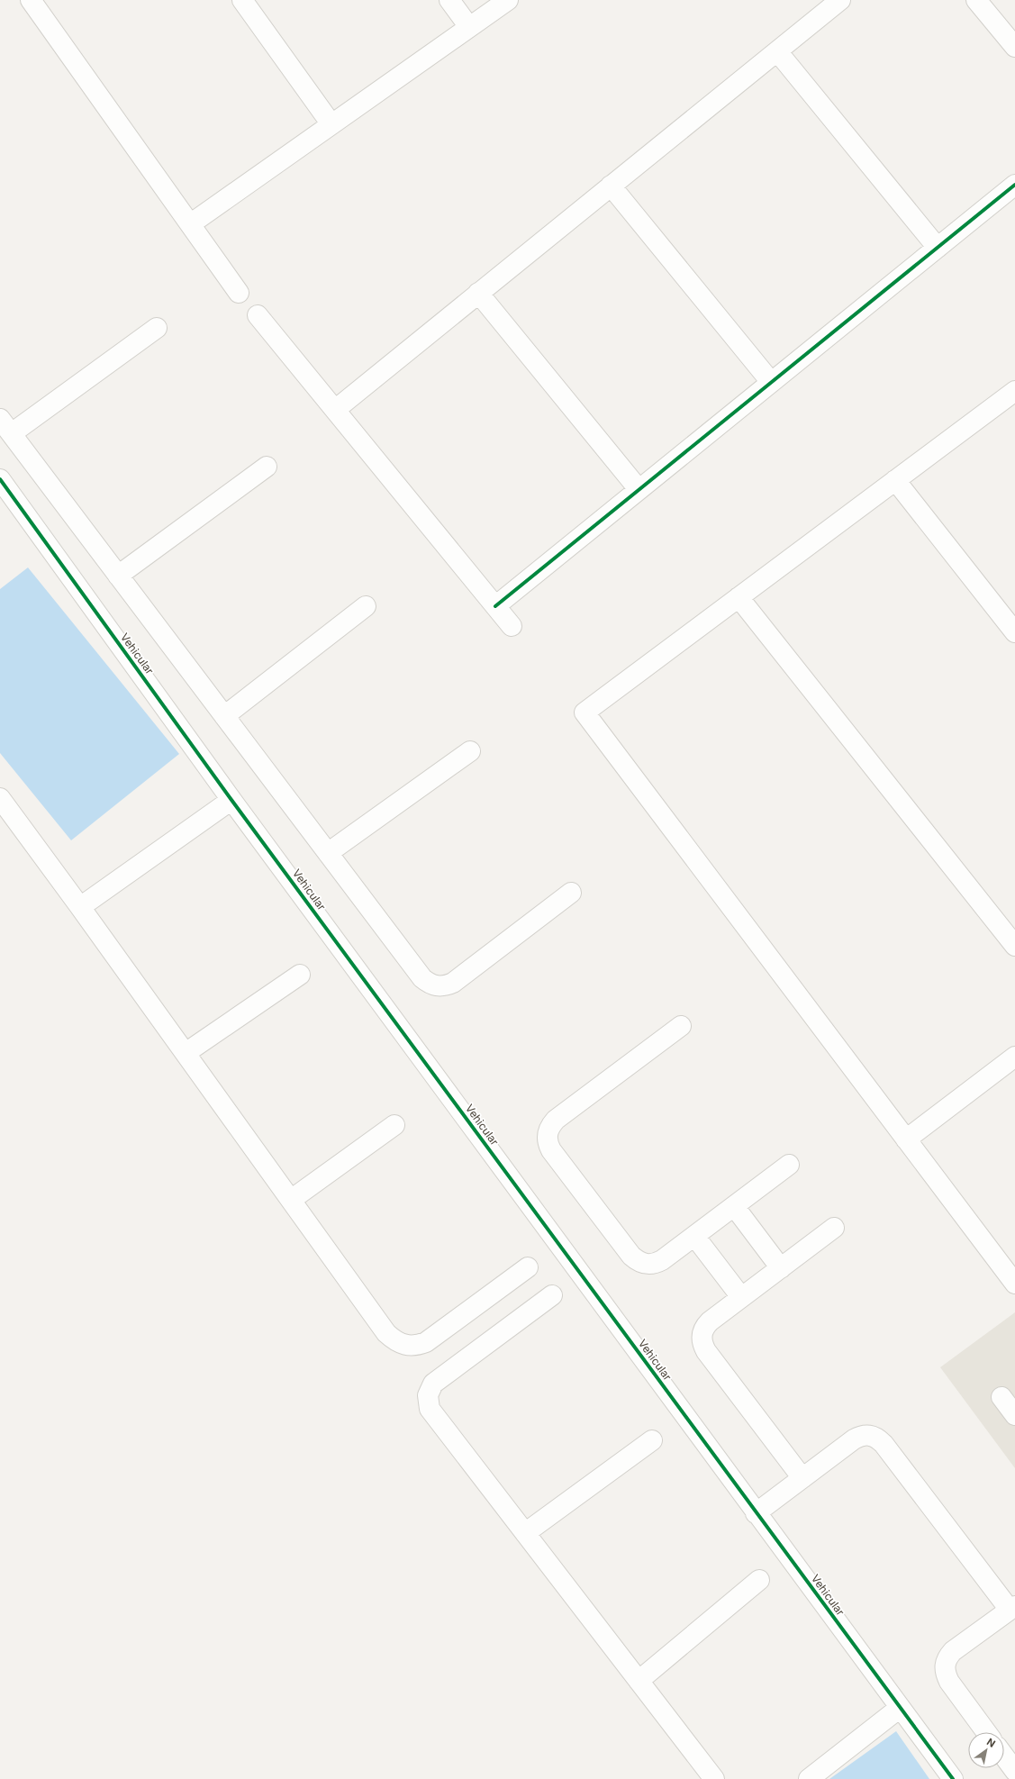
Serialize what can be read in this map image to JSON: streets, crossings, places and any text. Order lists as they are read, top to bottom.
{
  "streets": {
    "street": ["Vehicular"]
  },
  "north": "top right"
}
